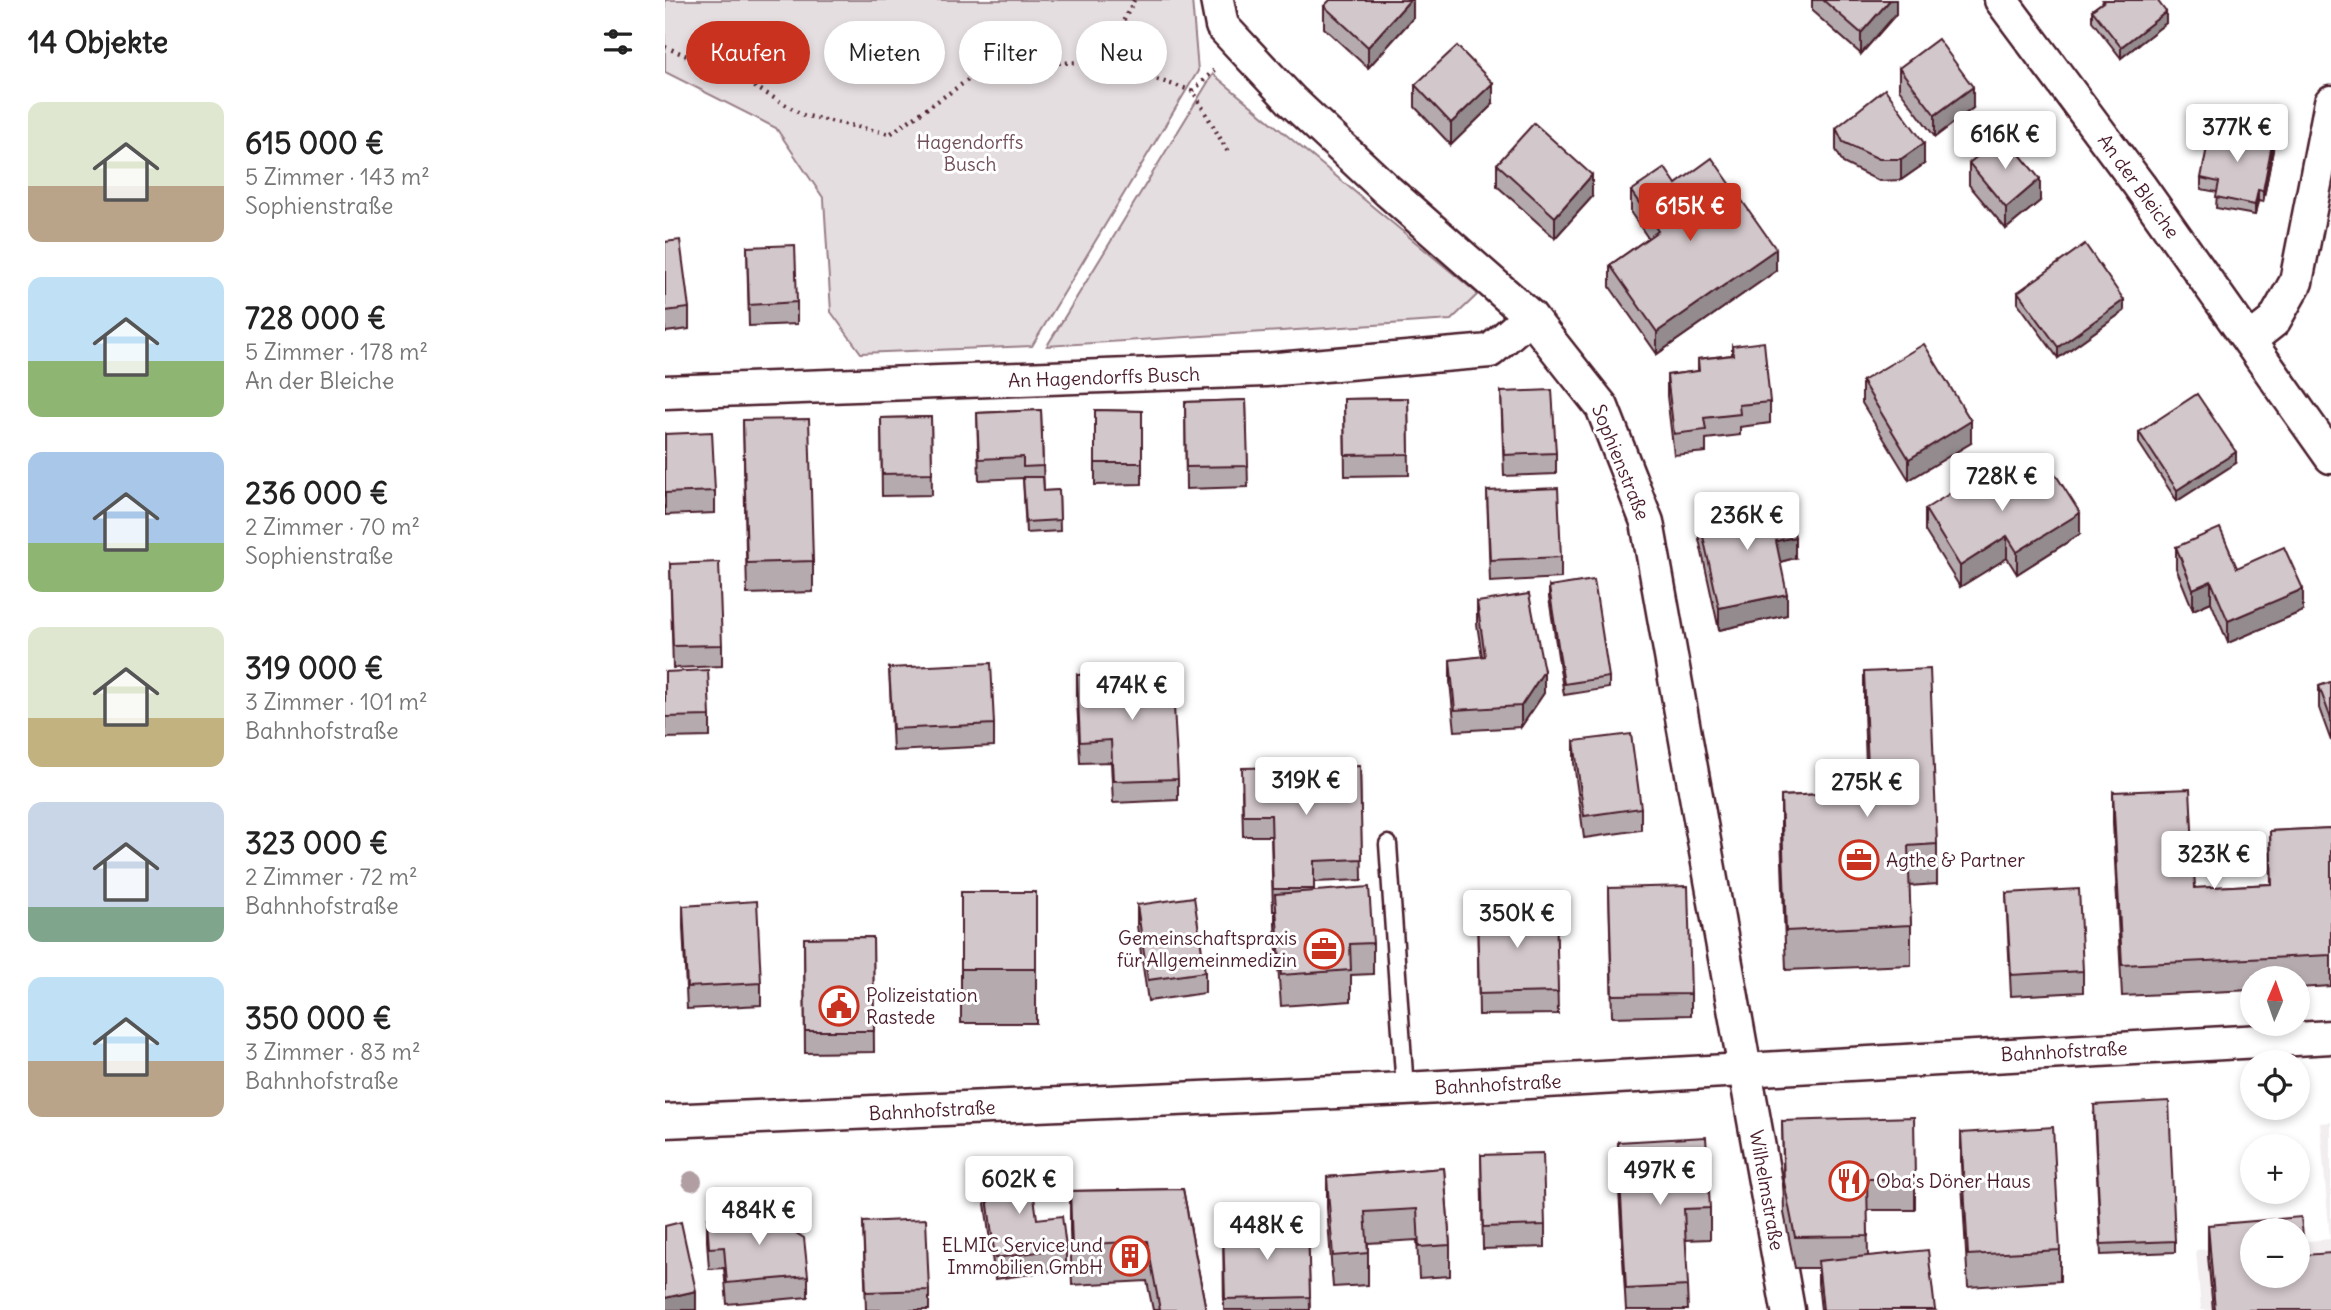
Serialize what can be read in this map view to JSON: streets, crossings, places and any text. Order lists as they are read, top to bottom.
{
  "streets": {
    "street": [
      "An der Bleiche",
      "An Hagendorffs Busch",
      "Sophienstraße",
      "Bahnhofstraße",
      "Wilhelmstraße"
    ]
  },
  "crossings": [
    ["An Hagendorffs Busch", "Sophienstraße"],
    ["Sophienstraße", "Bahnhofstraße"],
    ["Sophienstraße", "Wilhelmstraße"],
    ["Bahnhofstraße", "Wilhelmstraße"]
  ],
  "parks": ["Hagendorffs Busch"],
  "places": {
    "office": ["Agthe & Partner", "Gemeinschaftspraxis für Allgemeinmedizin"],
    "public building": ["Polizeistation Rastede"],
    "restaurant": ["Oba's Döner Haus"],
    "building": ["ELMIC Service und Immobilien GmbH"]
  },
  "north": "top",
  "page": {
    "heading": "14 Objekte",
    "chip": [
      "Kaufen",
      "Mieten",
      "Filter",
      "Neu"
    ],
    "list": [
      {
        "name": "615 000 €",
        "note": "5 Zimmer · 143 m² · Sophienstraße"
      },
      {
        "name": "728 000 €",
        "note": "5 Zimmer · 178 m² · An der Bleiche"
      },
      {
        "name": "236 000 €",
        "note": "2 Zimmer · 70 m² · Sophienstraße"
      },
      {
        "name": "319 000 €",
        "note": "3 Zimmer · 101 m² · Bahnhofstraße"
      },
      {
        "name": "323 000 €",
        "note": "2 Zimmer · 72 m² · Bahnhofstraße"
      },
      {
        "name": "350 000 €",
        "note": "3 Zimmer · 83 m² · Bahnhofstraße"
      }
    ],
    "price": [
      "377K €",
      "616K €",
      "615K €",
      "728K €",
      "236K €",
      "474K €",
      "319K €",
      "275K €",
      "323K €",
      "350K €",
      "497K €",
      "602K €",
      "484K €",
      "448K €"
    ],
    "map_buttons": ["+", "−"]
  }
}
